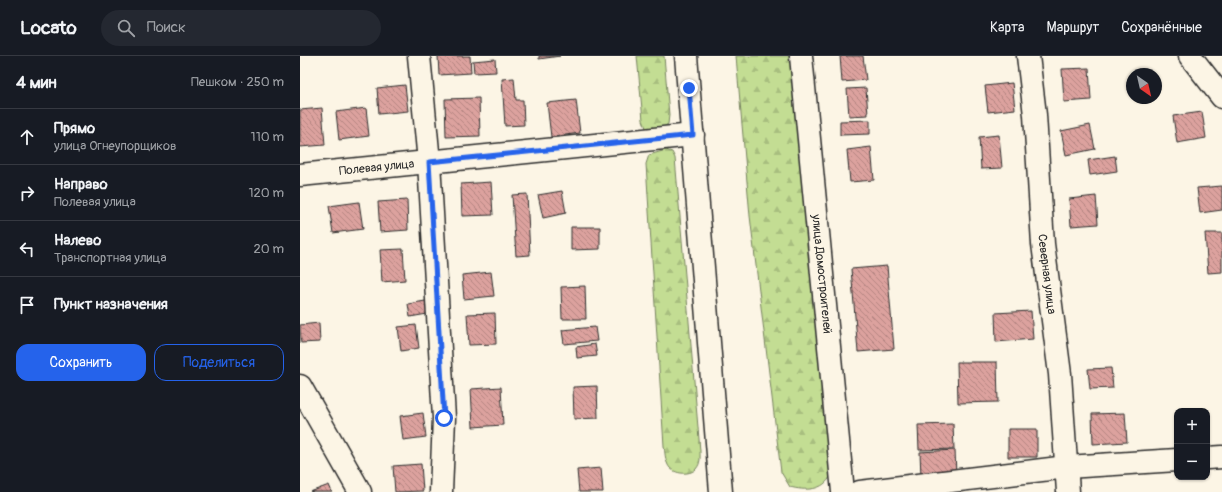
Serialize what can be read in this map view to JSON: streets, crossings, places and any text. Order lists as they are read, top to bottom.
{
  "streets": {
    "street": ["Полевая улица", "улица Домостроителей", "Северная улица"]
  },
  "north": "bottom right",
  "page": {
    "header": "Locato",
    "search": "Поиск",
    "nav": ["Карта", "Маршрут", "Сохранённые"],
    "heading": ["4 мин", "Пешком · 250 m"],
    "list": [
      ["Прямо", "улица Огнеупорщиков", "110 m"],
      ["Направо", "Полевая улица", "120 m"],
      ["Налево", "Транспортная улица", "20 m"],
      "Пункт назначения"
    ],
    "buttons": ["Сохранить", "Поделиться"],
    "map_buttons": ["+", "−"]
  }
}
